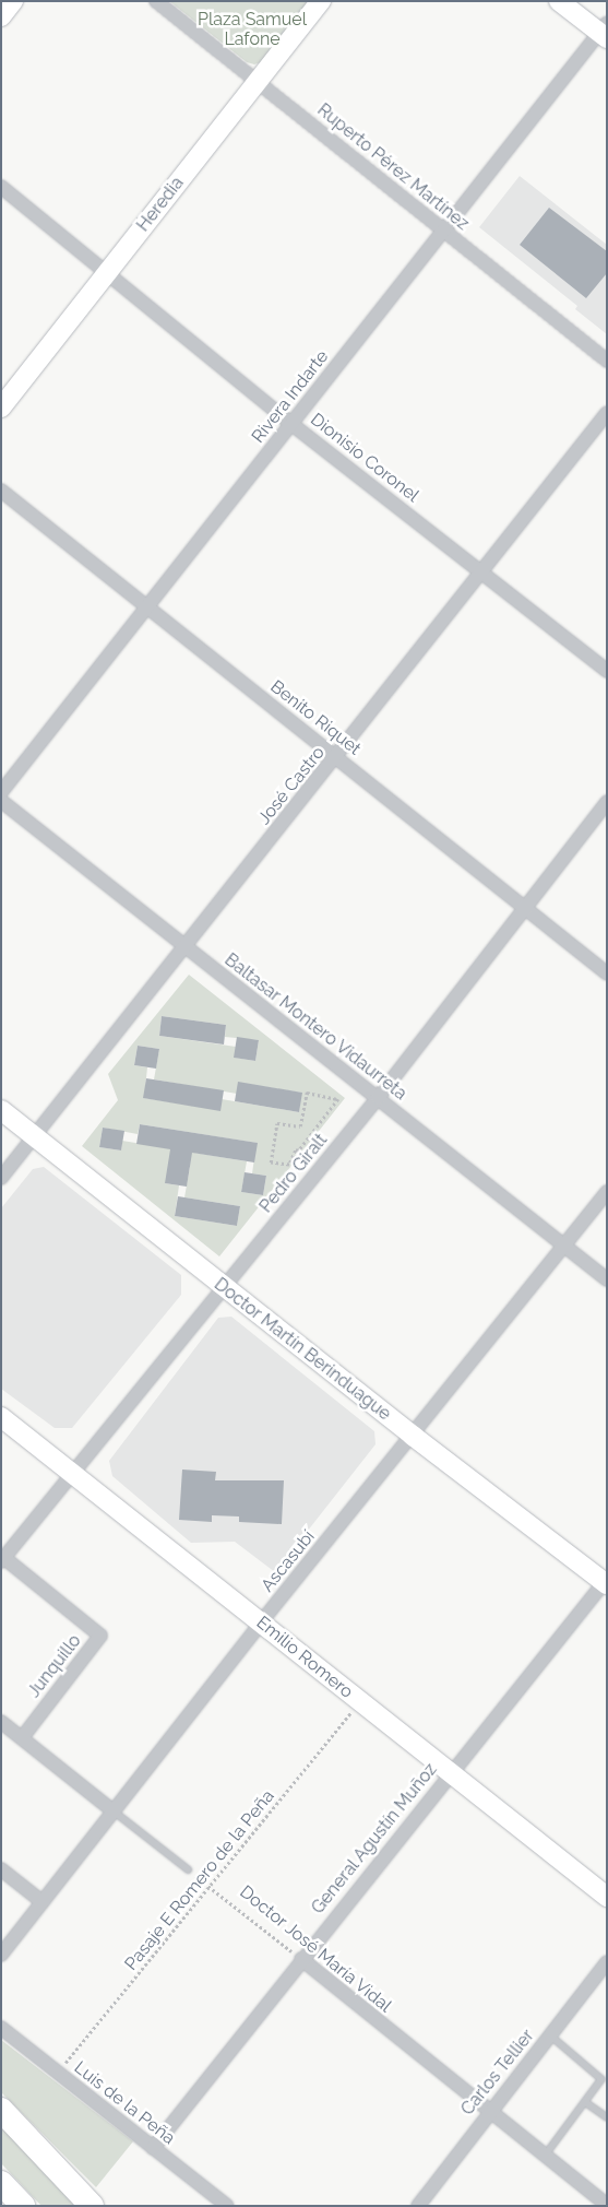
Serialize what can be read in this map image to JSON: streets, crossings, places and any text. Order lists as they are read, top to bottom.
{
  "streets": {
    "street": [
      "Ruperto Pérez Martínez",
      "Heredia",
      "Rivera Indarte",
      "Dionisio Coronel",
      "Benito Riquet",
      "José Castro",
      "Baltasar Montero Vidaurreta",
      "Pedro Giralt",
      "Doctor Martín Berinduague",
      "Ascasubí",
      "Emilio Romero",
      "Junquillo",
      "General Agustín Muñoz",
      "Doctor José María Vidal",
      "Carlos Tellier",
      "Luis de la Peña"
    ],
    "path": ["Pasaje E Romero de la Peña"]
  },
  "crossings": [
    ["Ruperto Pérez Martínez", "Heredia"],
    ["Ruperto Pérez Martínez", "Rivera Indarte"],
    ["Heredia", "Dionisio Coronel"],
    ["Rivera Indarte", "Dionisio Coronel"],
    ["Rivera Indarte", "Benito Riquet"],
    ["Dionisio Coronel", "José Castro"],
    ["Benito Riquet", "José Castro"],
    ["Benito Riquet", "Pedro Giralt"],
    ["José Castro", "Baltasar Montero Vidaurreta"],
    ["José Castro", "Doctor Martín Berinduague"],
    ["Baltasar Montero Vidaurreta", "Pedro Giralt"],
    ["Baltasar Montero Vidaurreta", "Ascasubí"],
    ["Pedro Giralt", "Doctor Martín Berinduague"],
    ["Pedro Giralt", "Emilio Romero"],
    ["Pedro Giralt", "Junquillo"],
    ["Doctor Martín Berinduague", "Ascasubí"],
    ["Doctor Martín Berinduague", "General Agustín Muñoz"],
    ["Ascasubí", "Emilio Romero"],
    ["Emilio Romero", "General Agustín Muñoz"],
    ["Emilio Romero", "Pasaje E Romero de la Peña"],
    ["General Agustín Muñoz", "Doctor José María Vidal"],
    ["General Agustín Muñoz", "Luis de la Peña"],
    ["Pasaje E Romero de la Peña", "Doctor José María Vidal"],
    ["Pasaje E Romero de la Peña", "Luis de la Peña"],
    ["Doctor José María Vidal", "Carlos Tellier"]
  ],
  "parks": ["Plaza Samuel Lafone"]
}
